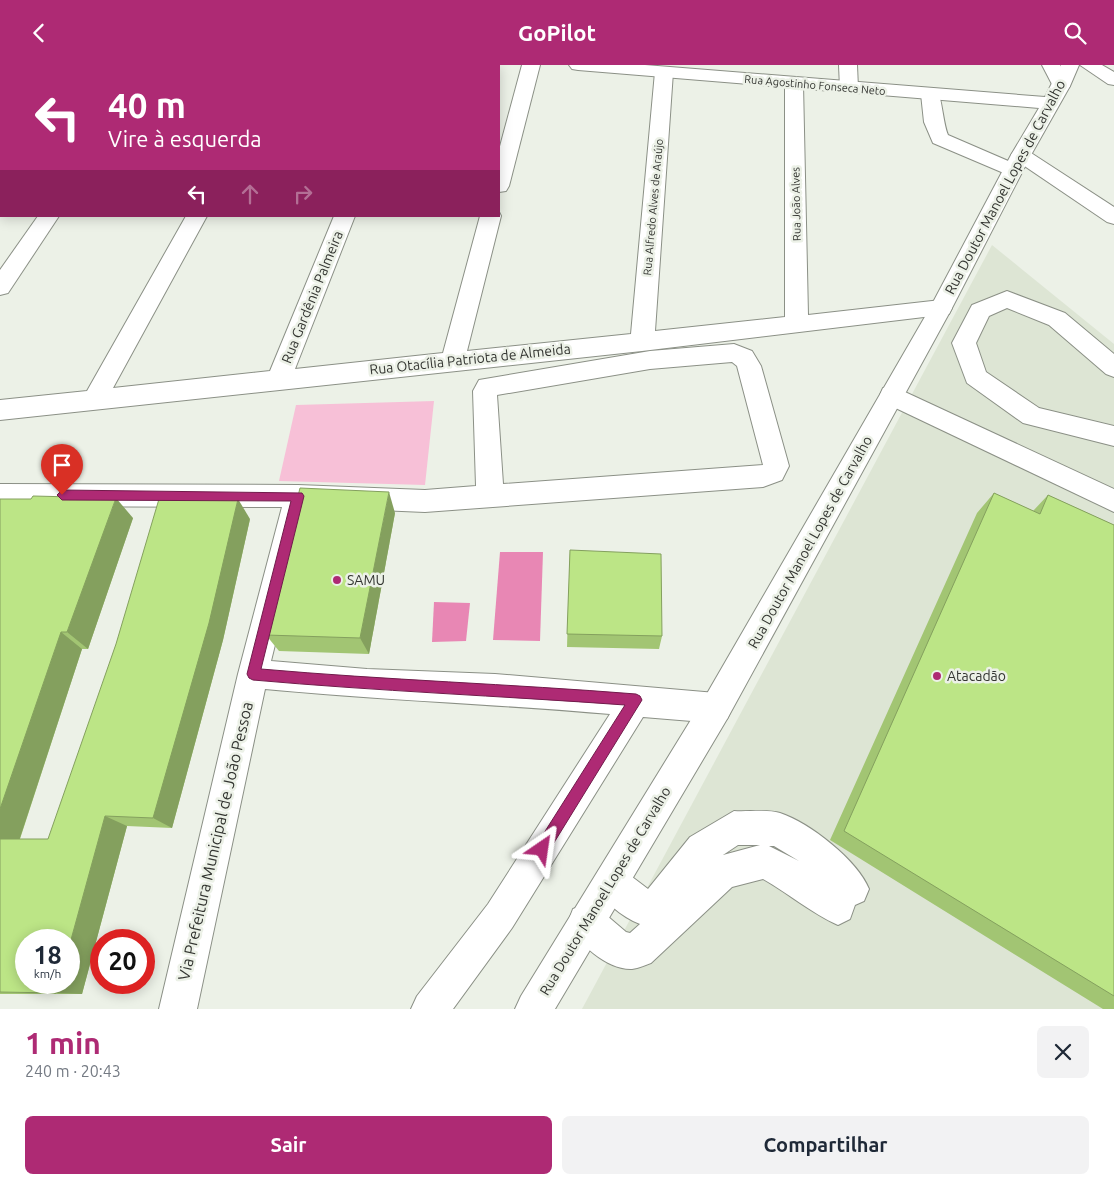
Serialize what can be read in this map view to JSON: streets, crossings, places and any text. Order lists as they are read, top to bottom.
{
  "streets": {
    "street": [
      "Rua Agostinho Fonseca Neto",
      "Rua Doutor Manoel Lopes de Carvalho",
      "Rua João Alves",
      "Rua Alfredo Alves de Araújo",
      "Rua Gardênia Palmeira",
      "Rua Otacília Patriota de Almeida",
      "Via Prefeitura Municipal de João Pessoa"
    ]
  },
  "crossings": [
    ["Rua Agostinho Fonseca Neto", "Rua Doutor Manoel Lopes de Carvalho"],
    ["Rua Agostinho Fonseca Neto", "Rua João Alves"],
    ["Rua Agostinho Fonseca Neto", "Rua Alfredo Alves de Araújo"],
    ["Rua Doutor Manoel Lopes de Carvalho", "Rua Otacília Patriota de Almeida"],
    ["Rua João Alves", "Rua Otacília Patriota de Almeida"],
    ["Rua Alfredo Alves de Araújo", "Rua Otacília Patriota de Almeida"],
    ["Rua Gardênia Palmeira", "Rua Otacília Patriota de Almeida"]
  ],
  "places": ["SAMU", "Atacadão"],
  "page": {
    "header": "GoPilot",
    "turn": ["40 m", "Vire à esquerda"],
    "speed": "18 km/h",
    "limit": "20",
    "heading": ["1 min", "240 m · 20:43"],
    "buttons": ["Sair", "Compartilhar"]
  }
}
